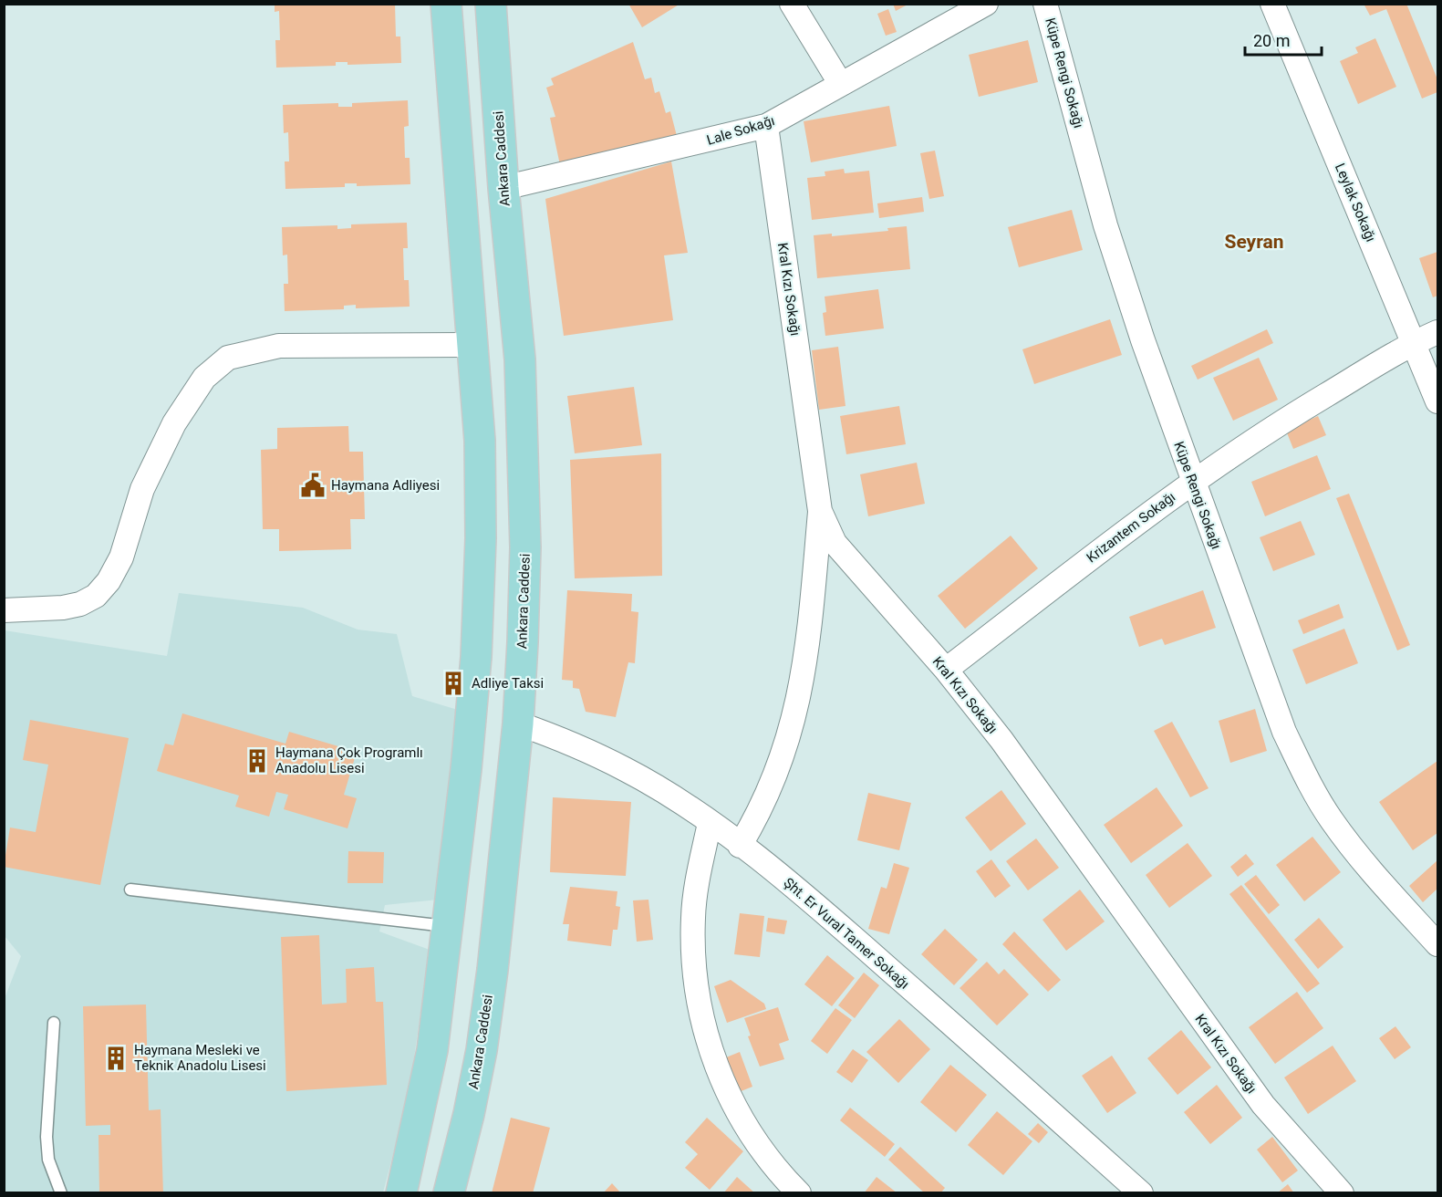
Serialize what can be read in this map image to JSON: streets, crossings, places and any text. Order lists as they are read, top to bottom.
{
  "streets": {
    "main road": ["Ankara Caddesi"],
    "street": [
      "Küpe Rengi Sokağı",
      "Lale Sokağı",
      "Leylak Sokağı",
      "Kral Kızı Sokağı",
      "Krizantem Sokağı",
      "Şht. Er Vural Tamer Sokağı"
    ]
  },
  "crossings": [
    ["Küpe Rengi Sokağı", "Krizantem Sokağı"],
    ["Lale Sokağı", "Ankara Caddesi"],
    ["Lale Sokağı", "Kral Kızı Sokağı"],
    ["Ankara Caddesi", "Şht. Er Vural Tamer Sokağı"],
    ["Leylak Sokağı", "Krizantem Sokağı"],
    ["Kral Kızı Sokağı", "Krizantem Sokağı"]
  ],
  "districts": ["Seyran"],
  "places": {
    "public building": ["Haymana Adliyesi"],
    "building": ["Adliye Taksi", "Haymana Çok Programlı Anadolu Lisesi", "Haymana Mesleki ve Teknik Anadolu Lisesi"]
  },
  "scale_bar": "20 m"
}
